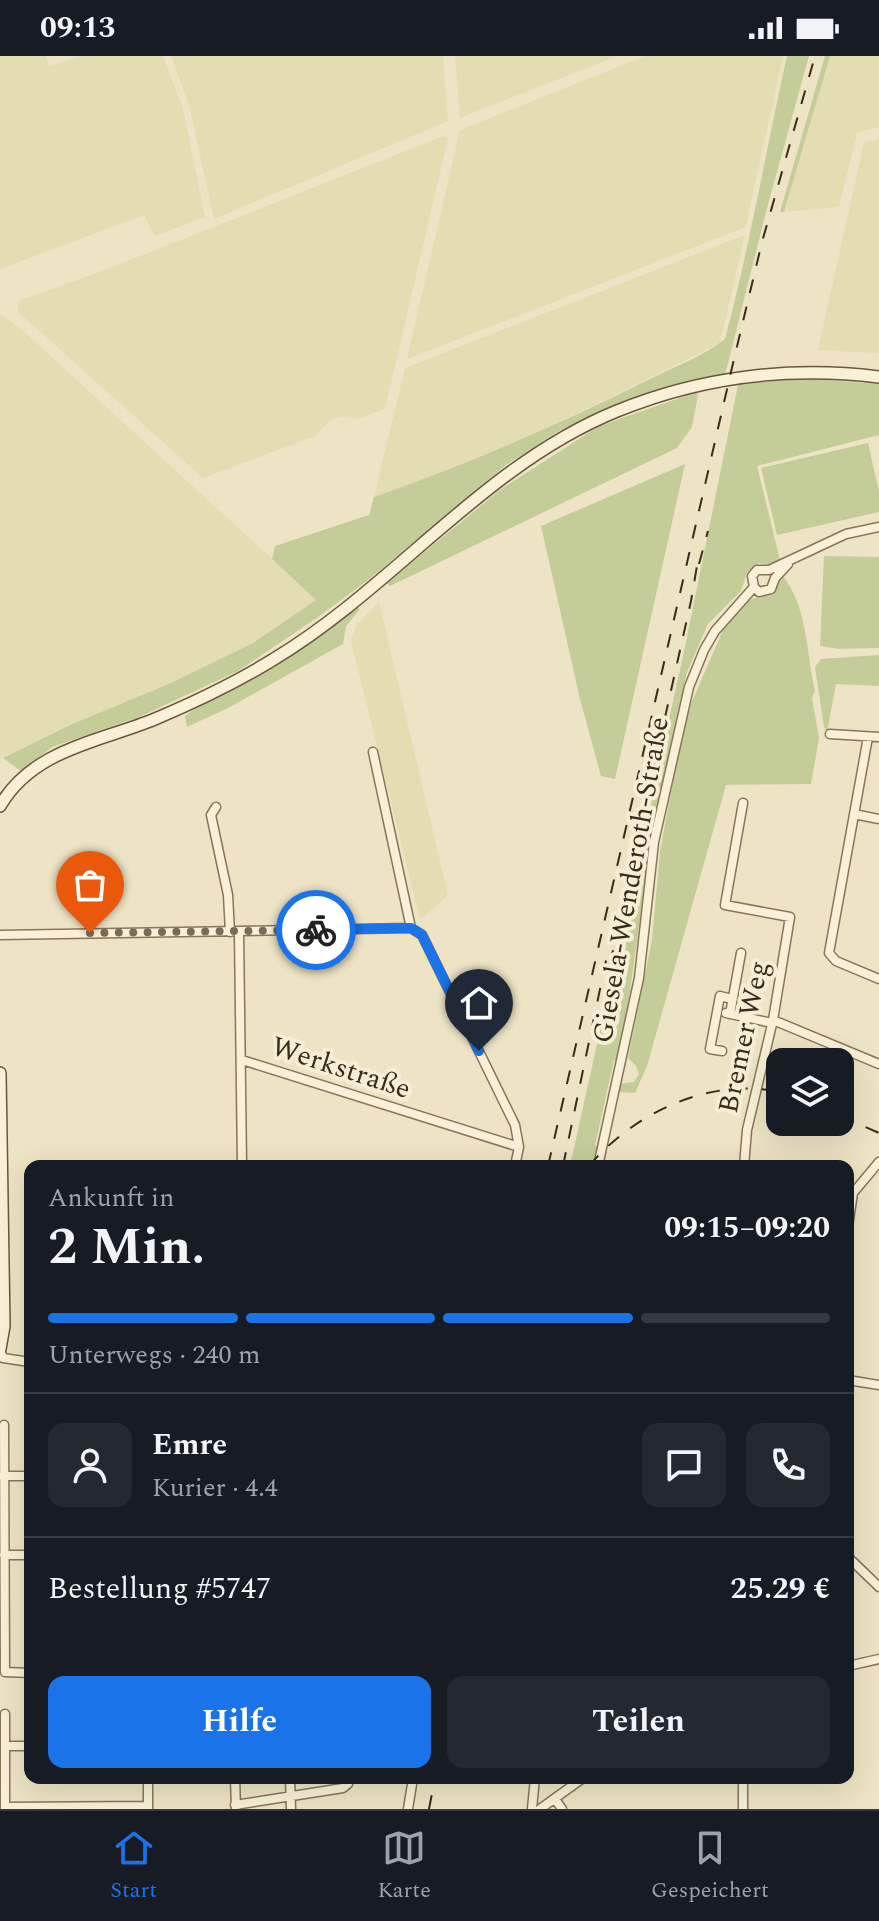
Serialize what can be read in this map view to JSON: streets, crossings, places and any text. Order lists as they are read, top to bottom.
{
  "streets": {
    "street": ["Giesela-Wenderoth-Straße", "Bremer Weg", "Werkstraße"]
  },
  "page": {
    "status": "09:13",
    "heading": ["2 Min.", "Ankunft in", "09:15–09:20"],
    "panel": [
      "Emre",
      "Kurier · 4.4",
      "Bestellung #5747",
      "25.29 €"
    ],
    "bar": "Unterwegs · 240 m",
    "buttons": ["Hilfe", "Teilen"],
    "tabs": ["Start", "Karte", "Gespeichert"]
  }
}
